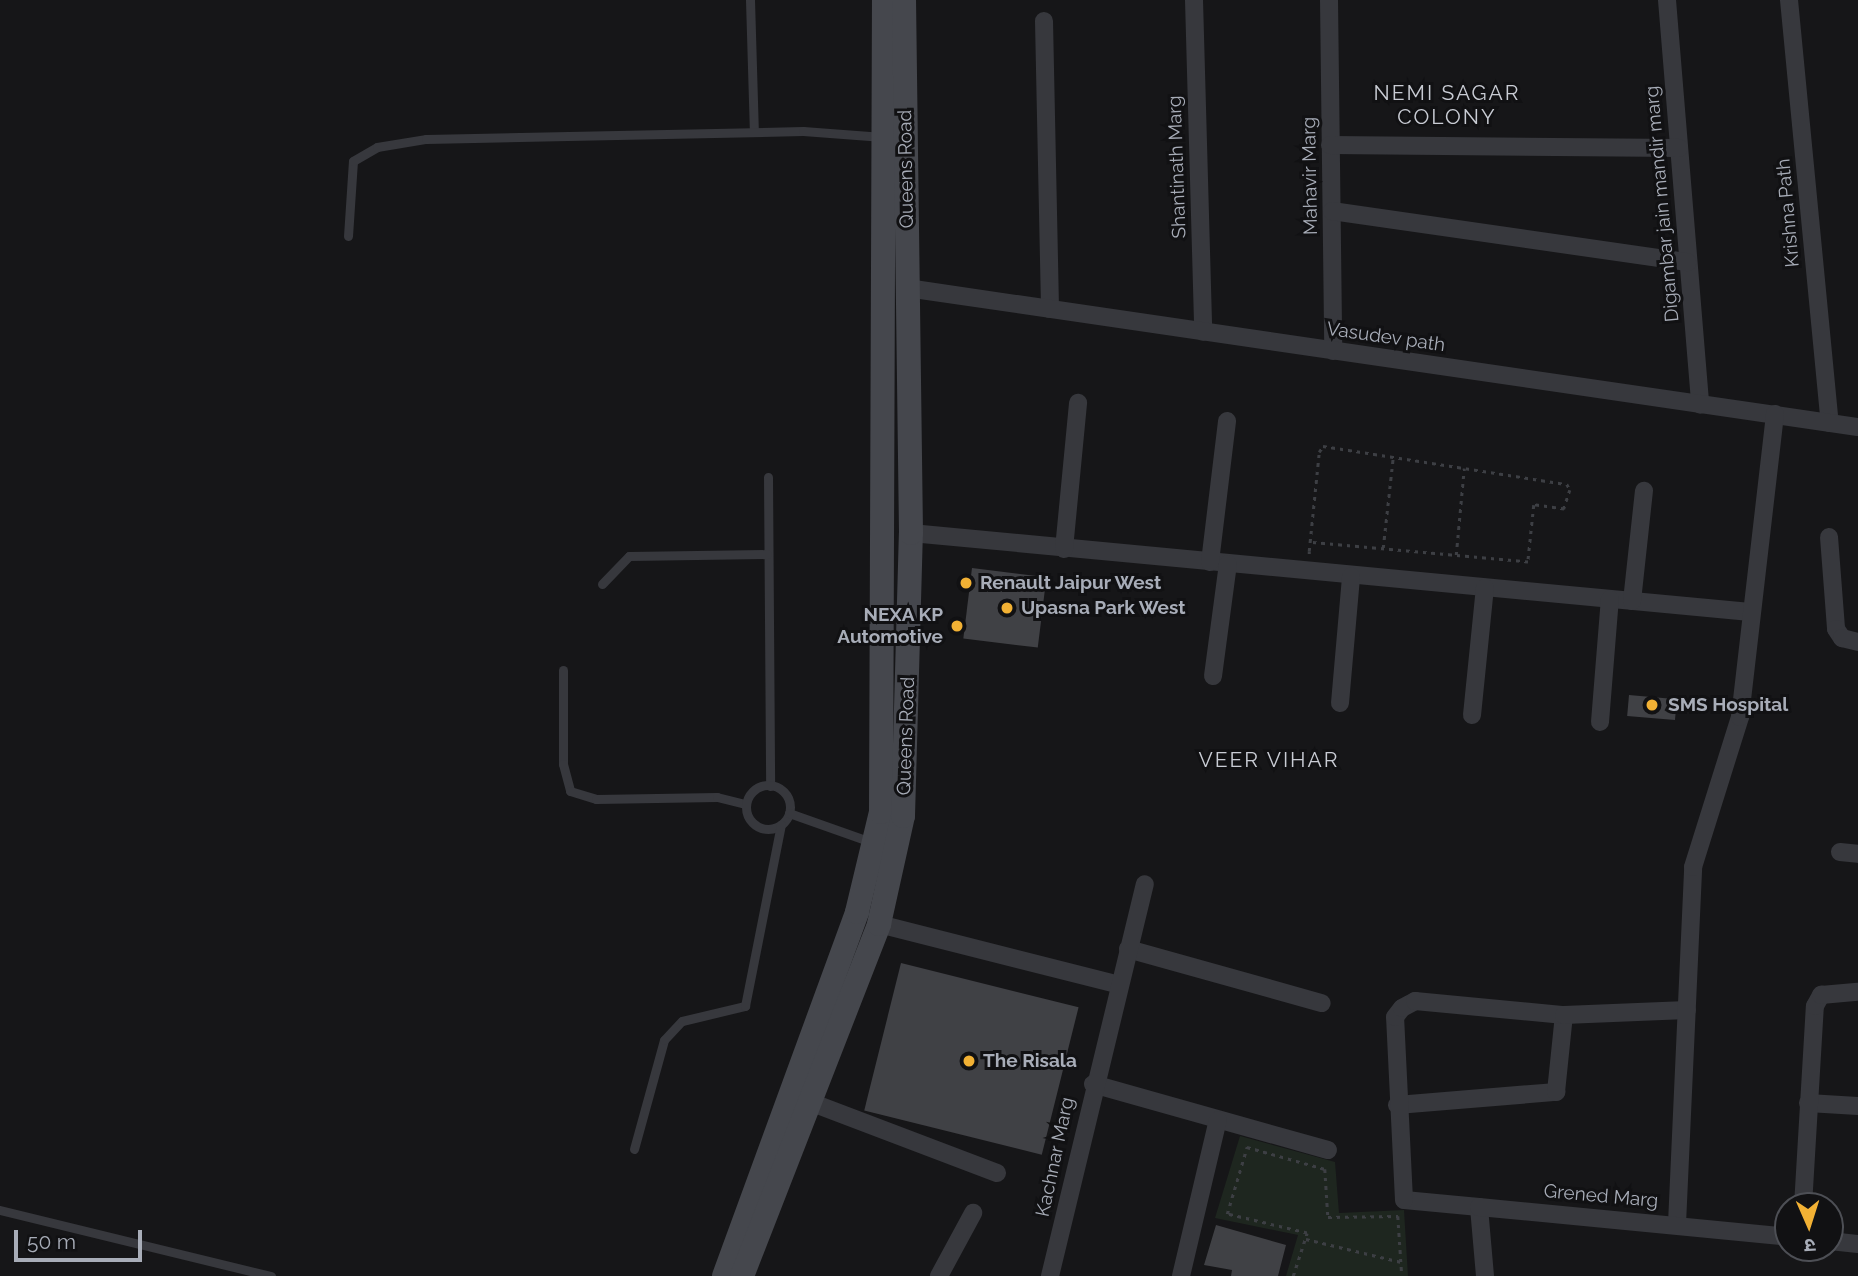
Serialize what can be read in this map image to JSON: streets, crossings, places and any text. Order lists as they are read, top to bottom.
{
  "streets": {
    "street": [
      "Shantinath Marg",
      "Queens Road",
      "Mahavir Marg",
      "Digambar jain mandir marg",
      "Krishna Path",
      "Vasudev path",
      "Kachnar Marg",
      "Grened Marg"
    ]
  },
  "crossings": [
    ["Shantinath Marg", "Vasudev path"],
    ["Queens Road", "Vasudev path"],
    ["Mahavir Marg", "Vasudev path"],
    ["Digambar jain mandir marg", "Vasudev path"],
    ["Krishna Path", "Vasudev path"]
  ],
  "districts": ["NEMI SAGAR COLONY", "VEER VIHAR"],
  "places": [
    "Renault Jaipur West",
    "Upasna Park West",
    "NEXA KP Automotive",
    "SMS Hospital",
    "The Risala"
  ],
  "scale_bar": "50 m",
  "north": "bottom"
}
